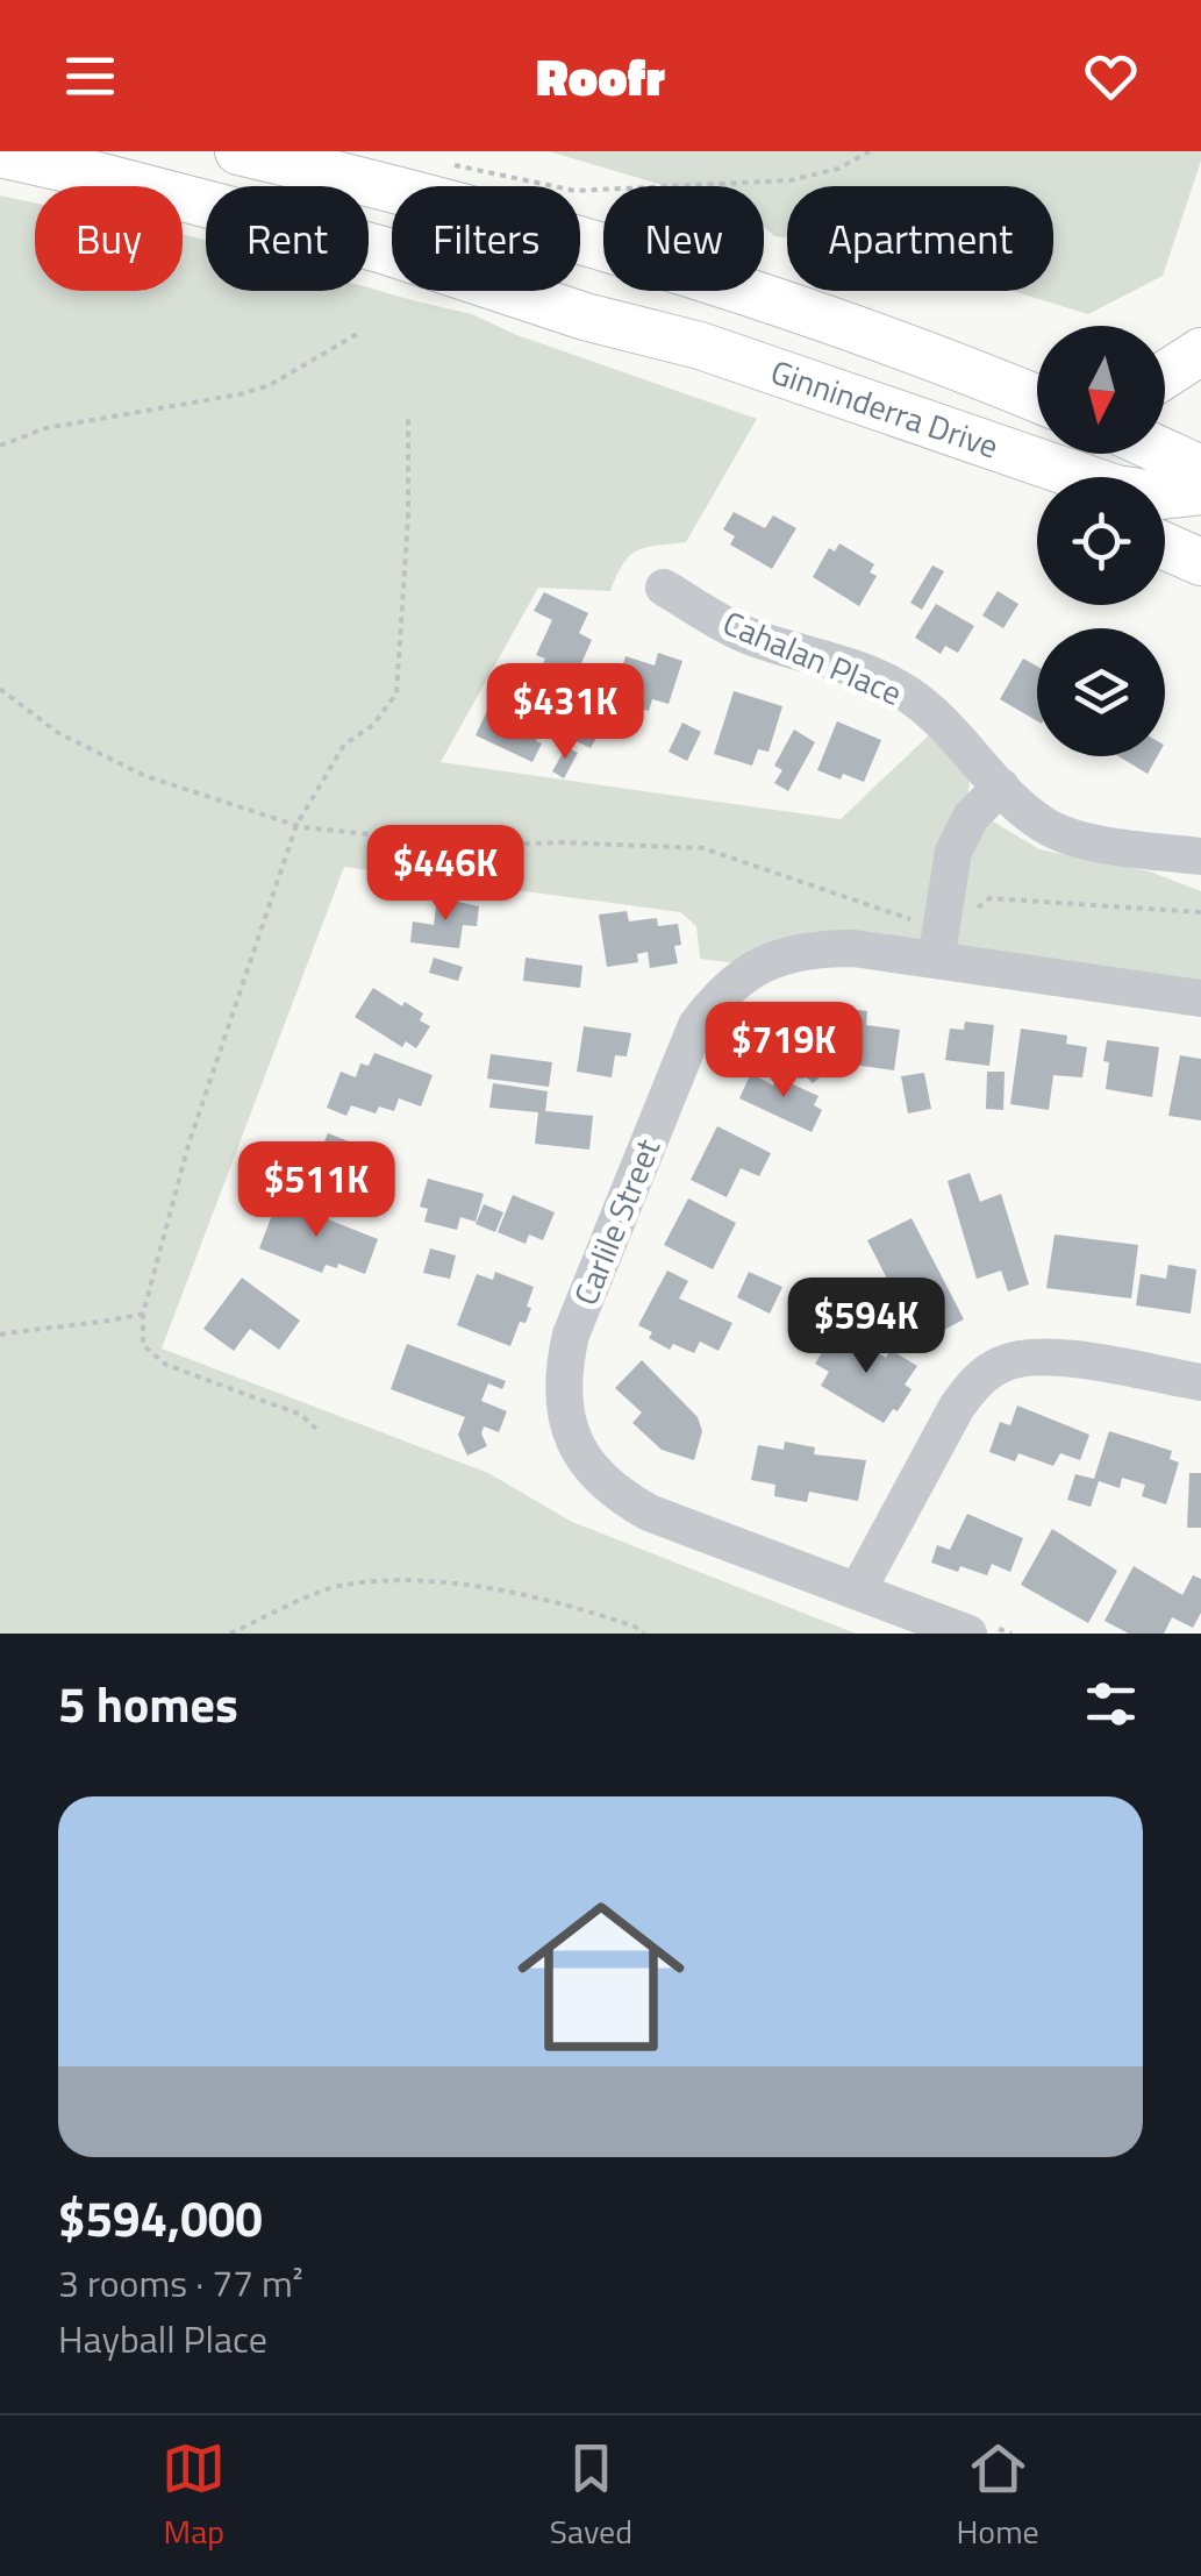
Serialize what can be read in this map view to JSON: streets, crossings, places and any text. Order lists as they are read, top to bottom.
{
  "streets": {
    "main road": ["Ginninderra Drive"],
    "street": ["Cahalan Place", "Carlile Street"]
  },
  "north": "bottom",
  "page": {
    "header": "Roofr",
    "chip": [
      "Buy",
      "Rent",
      "Filters",
      "New",
      "Apartment"
    ],
    "price": [
      "$431K",
      "$446K",
      "$719K",
      "$511K",
      "$594K"
    ],
    "heading": "5 homes",
    "list": [
      {
        "name": "$594,000",
        "note": "3 rooms · 77 m² · Hayball Place"
      }
    ],
    "tabs": ["Map", "Saved", "Home"]
  }
}
